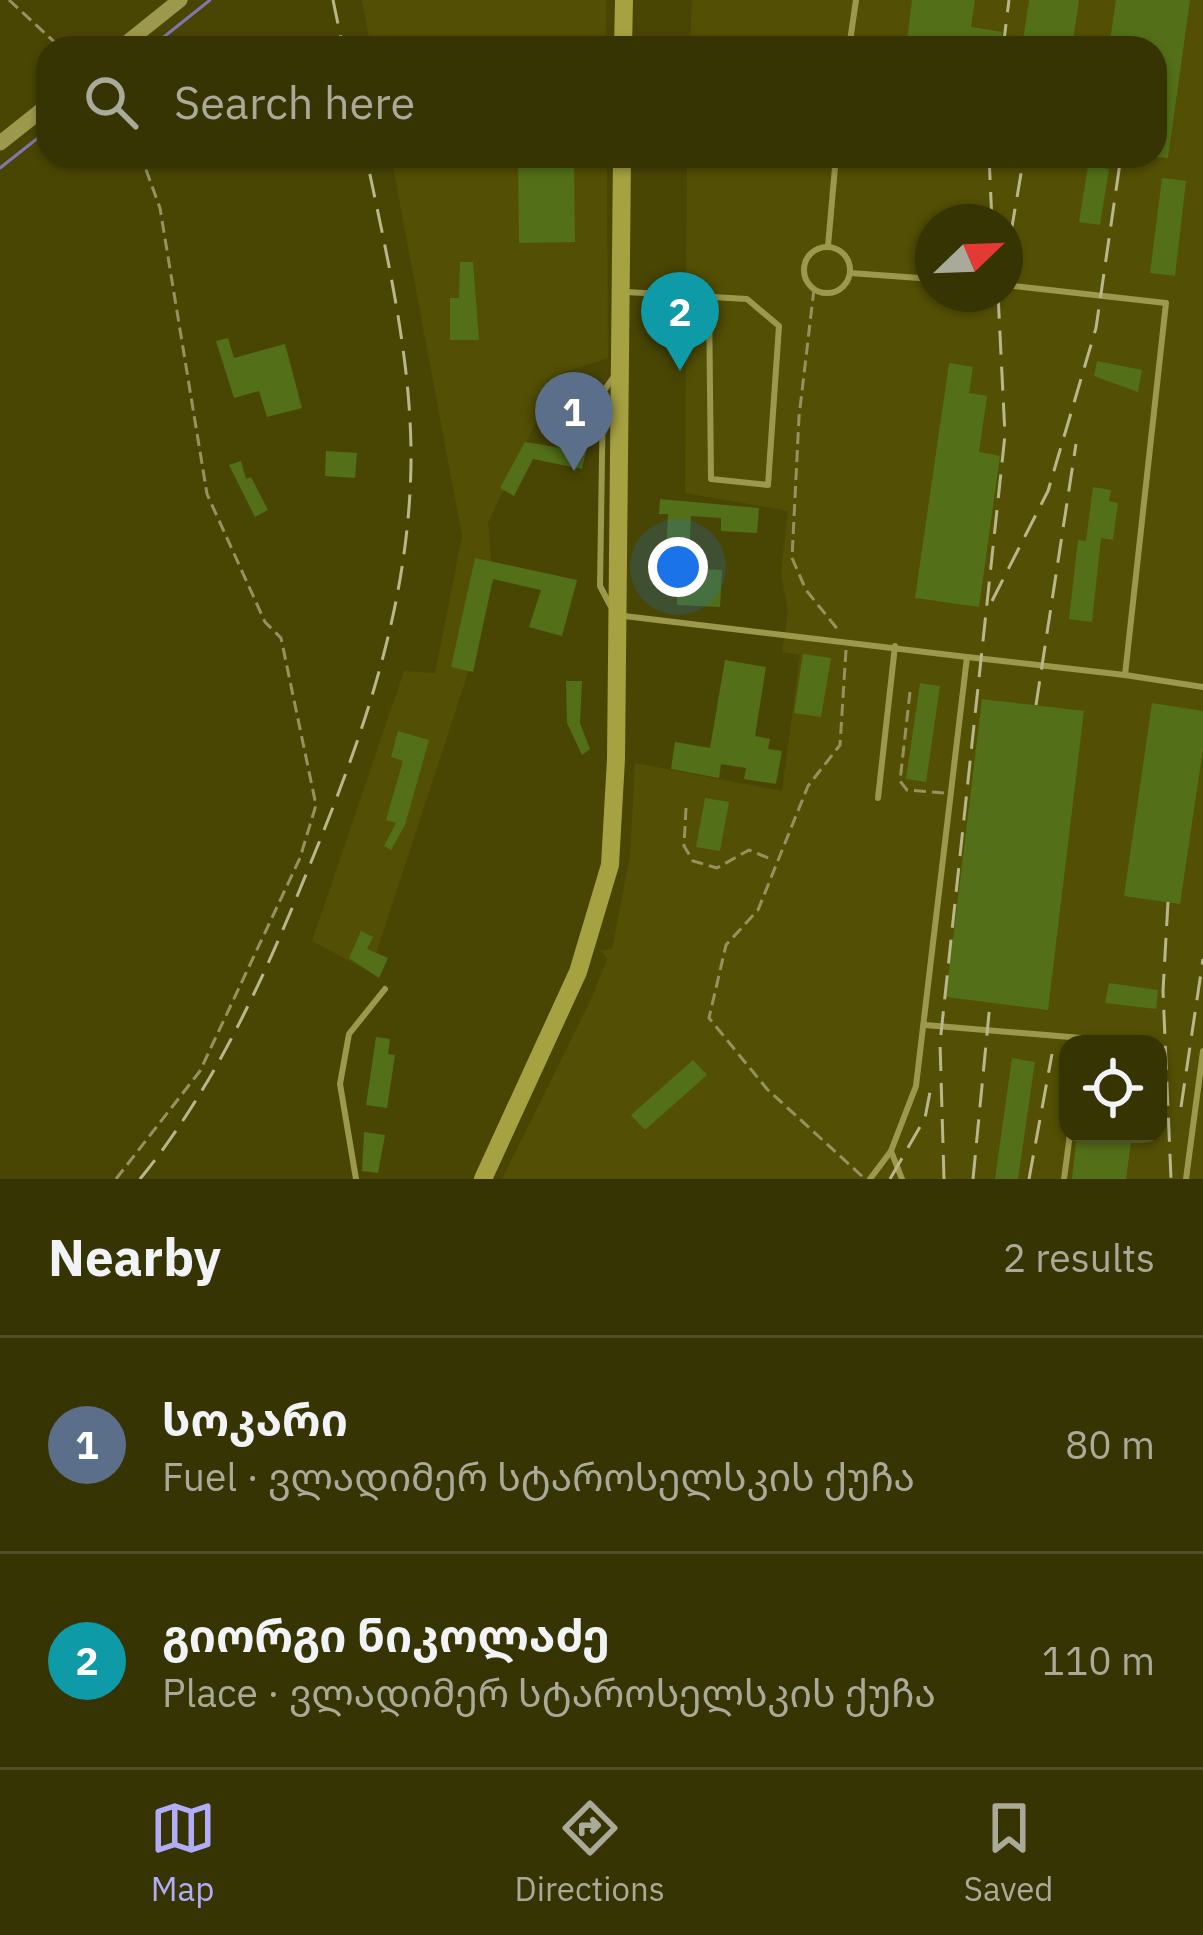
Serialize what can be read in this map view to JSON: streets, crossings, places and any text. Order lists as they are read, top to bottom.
{
  "north": "top right",
  "page": {
    "search": "Search here",
    "pins": ["2", "1"],
    "heading": ["Nearby", "2 results"],
    "list": [
      {
        "mark": "1",
        "name": "სოკარი",
        "note": "Fuel · ვლადიმერ სტაროსელსკის ქუჩა",
        "value": "80 m"
      },
      {
        "mark": "2",
        "name": "გიორგი ნიკოლაძე",
        "note": "Place · ვლადიმერ სტაროსელსკის ქუჩა",
        "value": "110 m"
      }
    ],
    "nav": ["Map", "Directions", "Saved"]
  }
}
